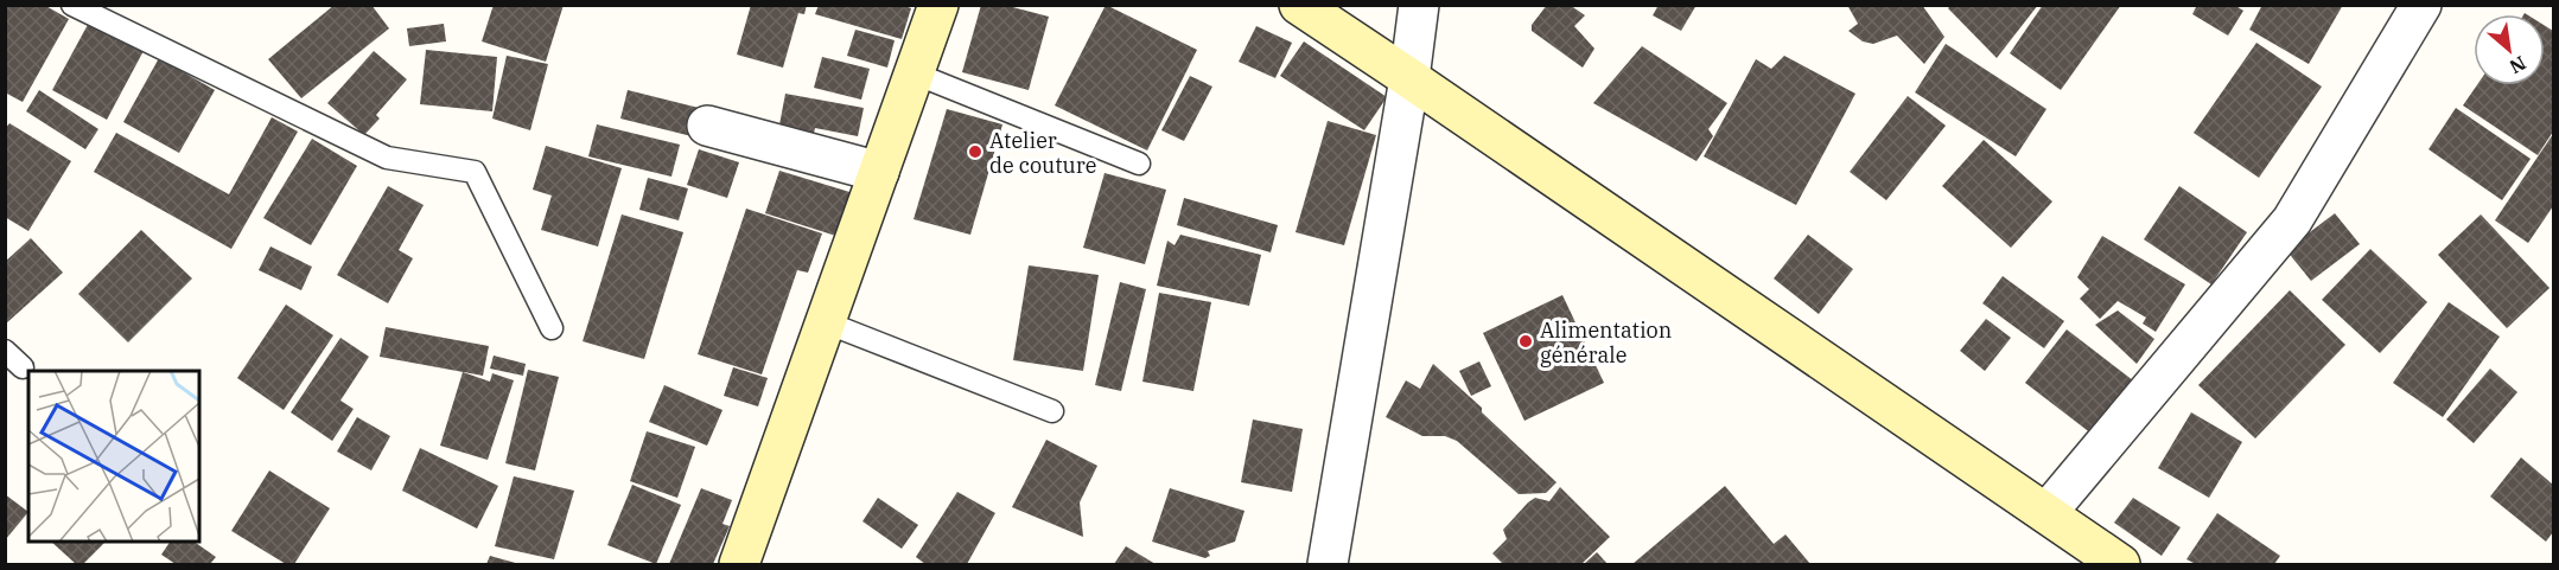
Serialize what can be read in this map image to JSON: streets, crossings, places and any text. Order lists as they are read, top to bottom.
{
  "places": ["Atelier de couture", "Alimentation générale"],
  "north": "bottom right"
}
